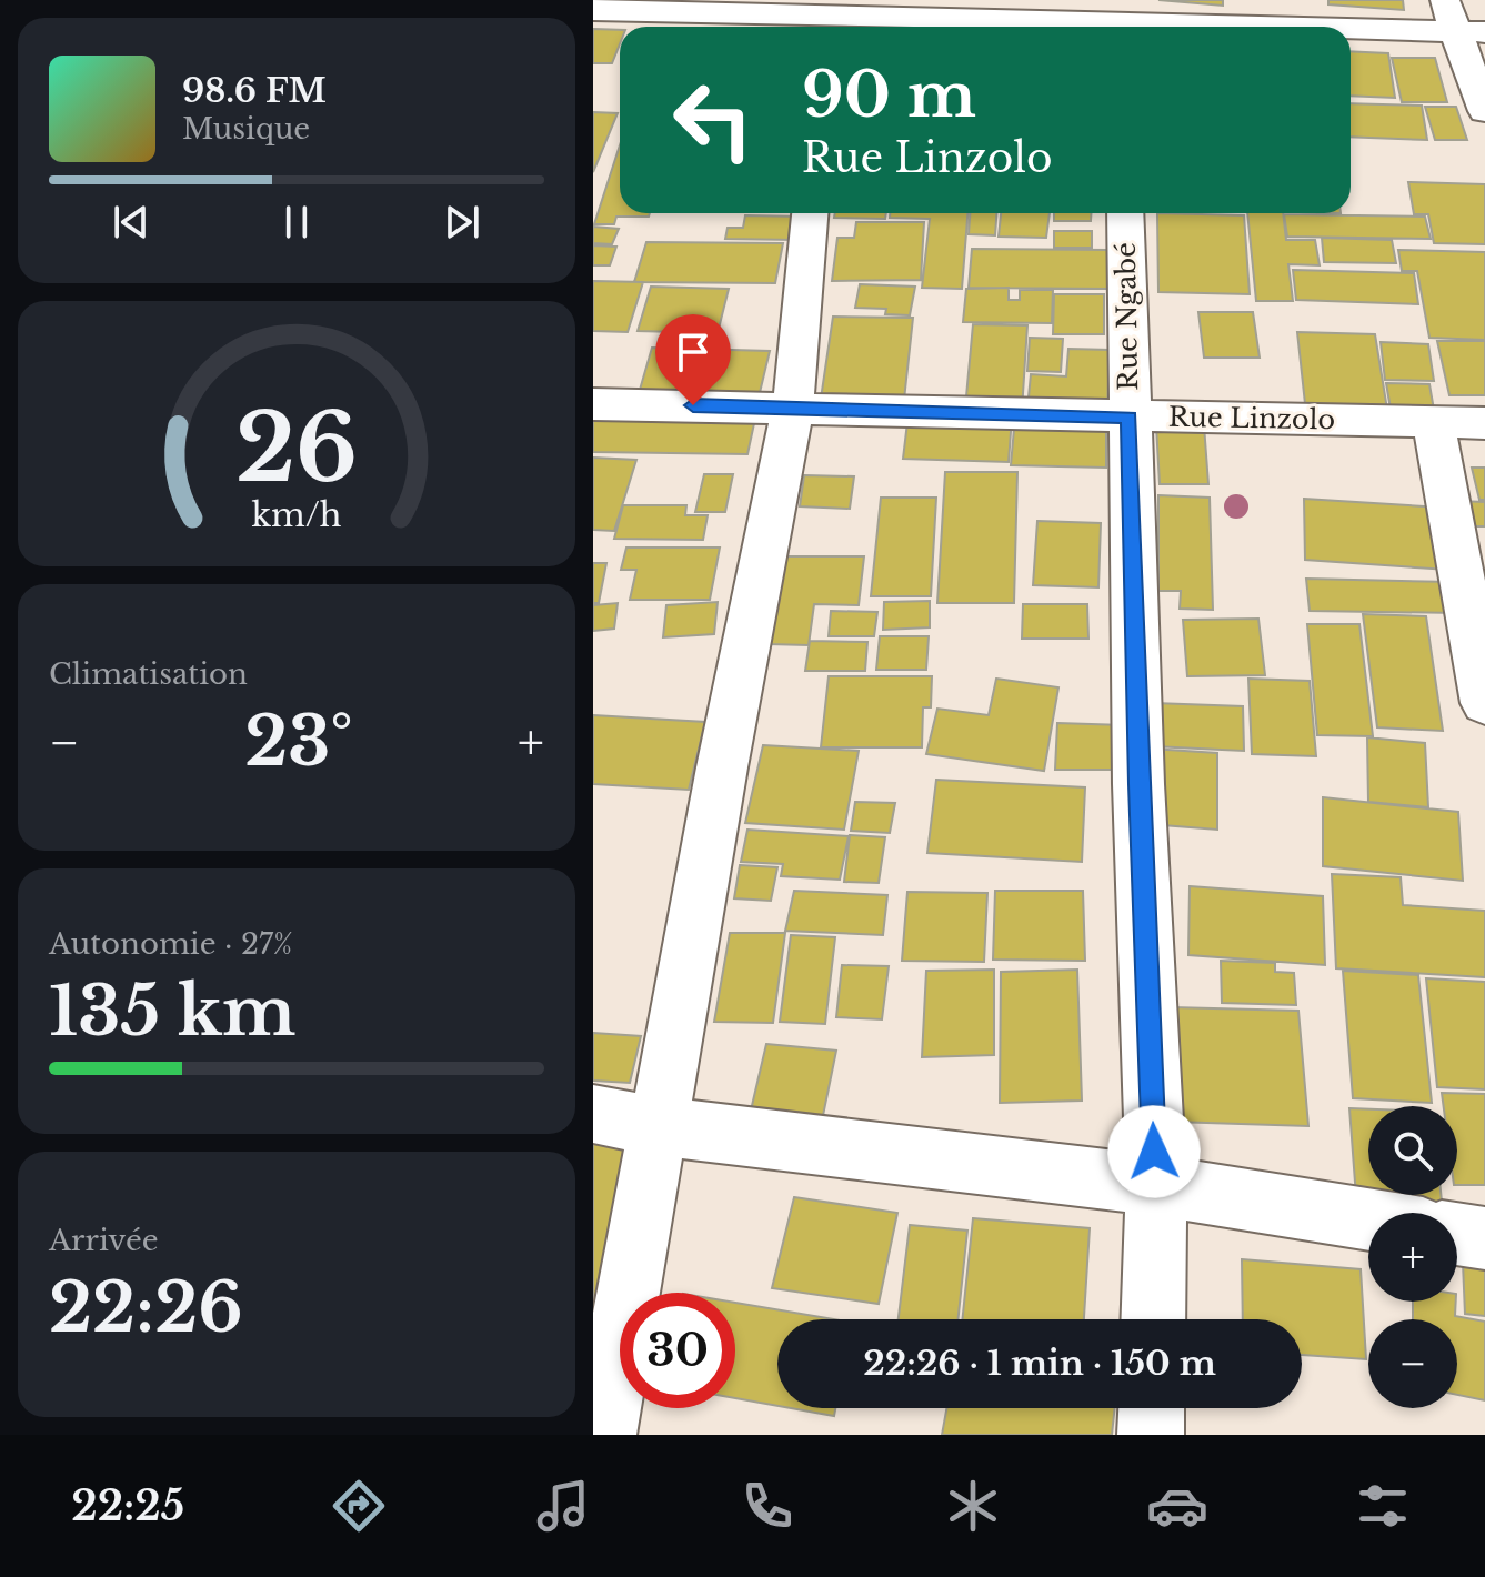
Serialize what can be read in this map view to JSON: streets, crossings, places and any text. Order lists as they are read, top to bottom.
{
  "streets": {
    "street": ["Rue Ngabé", "Rue Linzolo"]
  },
  "crossings": [
    ["Rue Ngabé", "Rue Linzolo"]
  ],
  "page": {
    "turn": ["90 m", "Rue Linzolo"],
    "song": ["98.6 FM", "Musique"],
    "tile": [
      "Climatisation",
      ["Autonomie · 27%", "135 km"],
      ["Arrivée", "22:26"]
    ],
    "heat": ["−", "23°", "+"],
    "map_buttons": ["+", "−"],
    "limit": "30",
    "trip": "22:26 · 1 min · 150 m",
    "tabs": "22:25",
    "gauge": ["26", "km/h"]
  }
}
